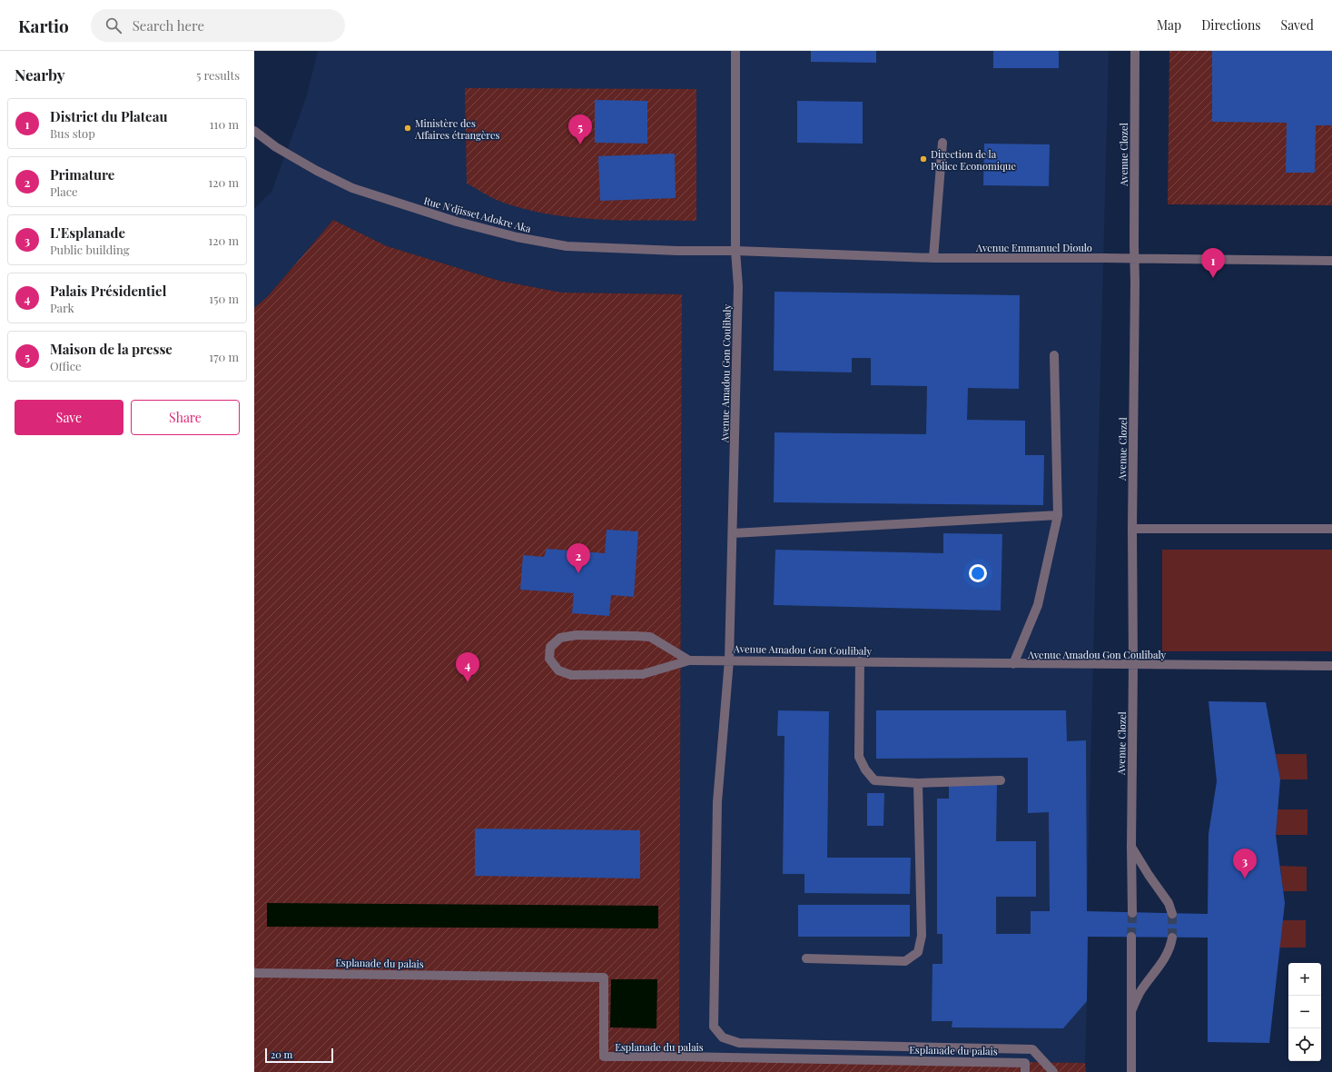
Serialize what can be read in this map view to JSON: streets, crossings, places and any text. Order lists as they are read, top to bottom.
{
  "streets": {
    "street": [
      "Avenue Clozel",
      "Rue N'djisset Adokre Aka",
      "Avenue Emmanuel Dioulo",
      "Avenue Amadou Gon Coulibaly",
      "Esplanade du palais"
    ]
  },
  "crossings": [
    ["Avenue Clozel", "Avenue Emmanuel Dioulo"],
    ["Avenue Clozel", "Avenue Amadou Gon Coulibaly"],
    ["Rue N'djisset Adokre Aka", "Avenue Emmanuel Dioulo"],
    ["Rue N'djisset Adokre Aka", "Avenue Amadou Gon Coulibaly"],
    ["Avenue Emmanuel Dioulo", "Avenue Amadou Gon Coulibaly"]
  ],
  "places": ["Ministère des Affaires étrangères", "Direction de la Police Economique"],
  "scale_bar": "20 m",
  "page": {
    "header": "Kartio",
    "search": "Search here",
    "nav": ["Map", "Directions", "Saved"],
    "heading": ["Nearby", "5 results"],
    "list": [
      {
        "mark": "1",
        "name": "District du Plateau",
        "note": "Bus stop",
        "value": "110 m"
      },
      {
        "mark": "2",
        "name": "Primature",
        "note": "Place",
        "value": "120 m"
      },
      {
        "mark": "3",
        "name": "L'Esplanade",
        "note": "Public building",
        "value": "120 m"
      },
      {
        "mark": "4",
        "name": "Palais Présidentiel",
        "note": "Park",
        "value": "150 m"
      },
      {
        "mark": "5",
        "name": "Maison de la presse",
        "note": "Office",
        "value": "170 m"
      }
    ],
    "pins": [
      "5",
      "1",
      "2",
      "4",
      "3"
    ],
    "buttons": ["Save", "Share"],
    "map_buttons": ["+", "−"],
    "scale": "20 m"
  }
}
